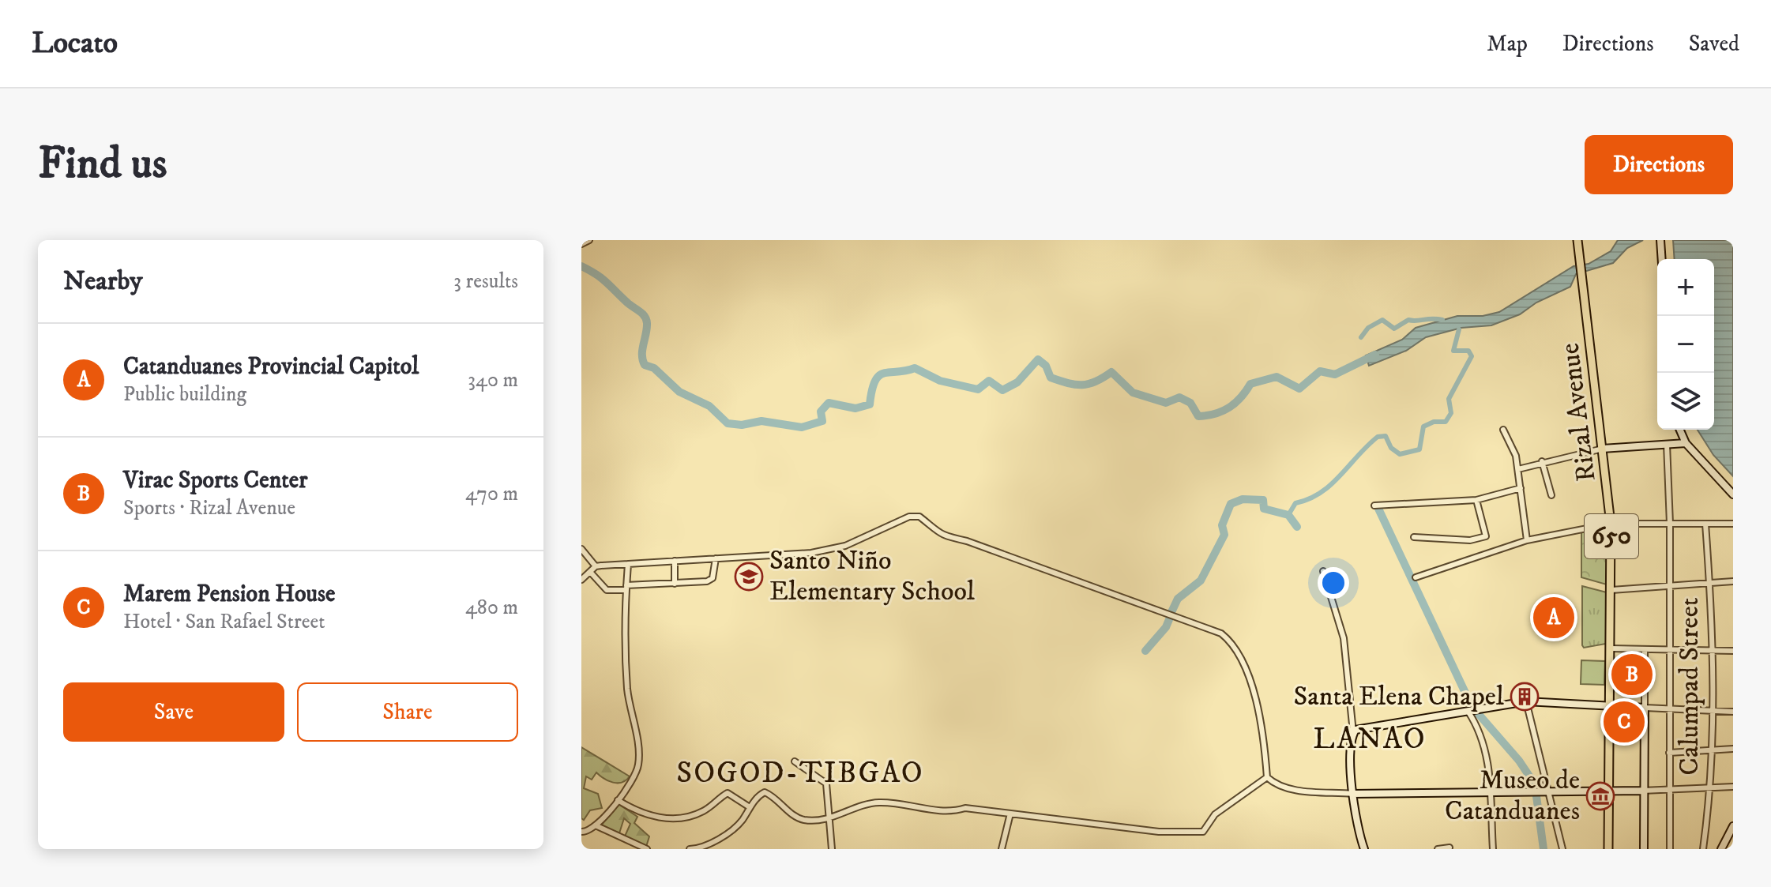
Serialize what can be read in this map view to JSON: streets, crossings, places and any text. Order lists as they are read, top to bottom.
{
  "streets": {
    "main road": ["Rizal Avenue", "650"],
    "street": ["Calumpad Street"]
  },
  "districts": ["LANAO", "SOGOD-TIBGAO"],
  "places": {
    "school or university": ["Santo Niño Elementary School"],
    "building": ["Santa Elena Chapel"],
    "museum": ["Museo de Catanduanes"]
  },
  "page": {
    "header": "Locato",
    "nav": ["Map", "Directions", "Saved"],
    "buttons": [
      "Directions",
      ["Save", "Share"]
    ],
    "title": "Find us",
    "heading": ["Nearby", "3 results"],
    "map_buttons": ["+", "−"],
    "list": [
      {
        "mark": "A",
        "name": "Catanduanes Provincial Capitol",
        "note": "Public building",
        "value": "340 m"
      },
      {
        "mark": "B",
        "name": "Virac Sports Center",
        "note": "Sports · Rizal Avenue",
        "value": "470 m"
      },
      {
        "mark": "C",
        "name": "Marem Pension House",
        "note": "Hotel · San Rafael Street",
        "value": "480 m"
      }
    ],
    "pins": ["A", "B", "C"]
  }
}
